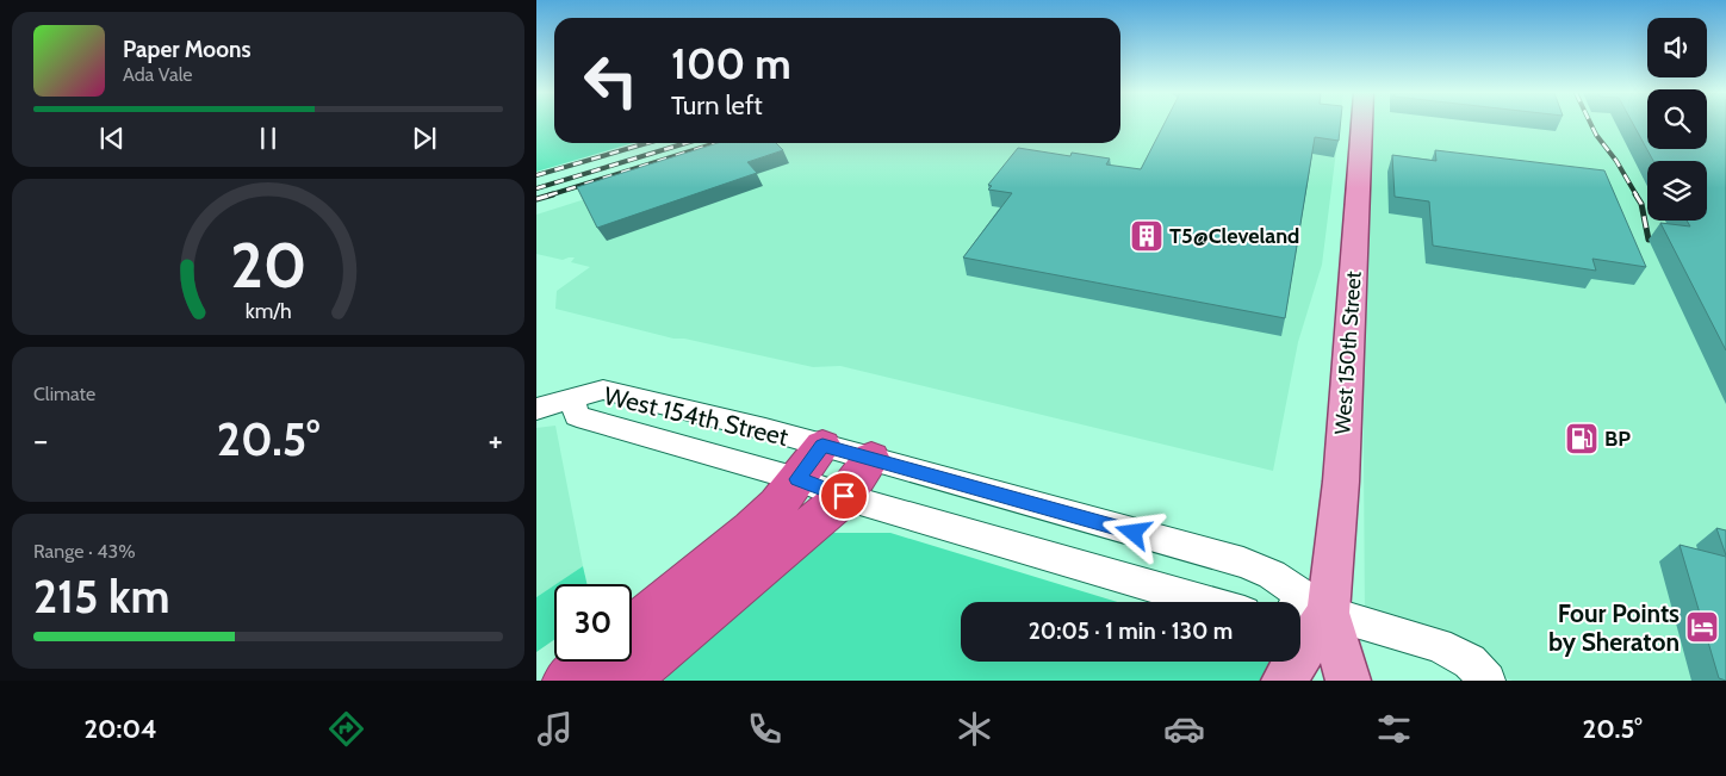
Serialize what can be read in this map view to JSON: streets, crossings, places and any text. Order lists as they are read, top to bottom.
{
  "streets": {
    "main road": ["West 150th Street"],
    "street": ["West 154th Street"]
  },
  "crossings": [
    ["West 150th Street", "West 154th Street"]
  ],
  "places": {
    "building": ["T5@Cleveland"],
    "fuel station": ["BP"],
    "hotel": ["Four Points by Sheraton"]
  },
  "page": {
    "turn": ["100 m", "Turn left"],
    "song": ["Paper Moons", "Ada Vale"],
    "tile": [
      "Climate",
      ["Range · 43%", "215 km"]
    ],
    "heat": ["−", "20.5°", "+"],
    "limit": "30",
    "trip": "20:05 · 1 min · 130 m",
    "tabs": ["20:04", "20.5°"],
    "gauge": ["20", "km/h"]
  }
}
